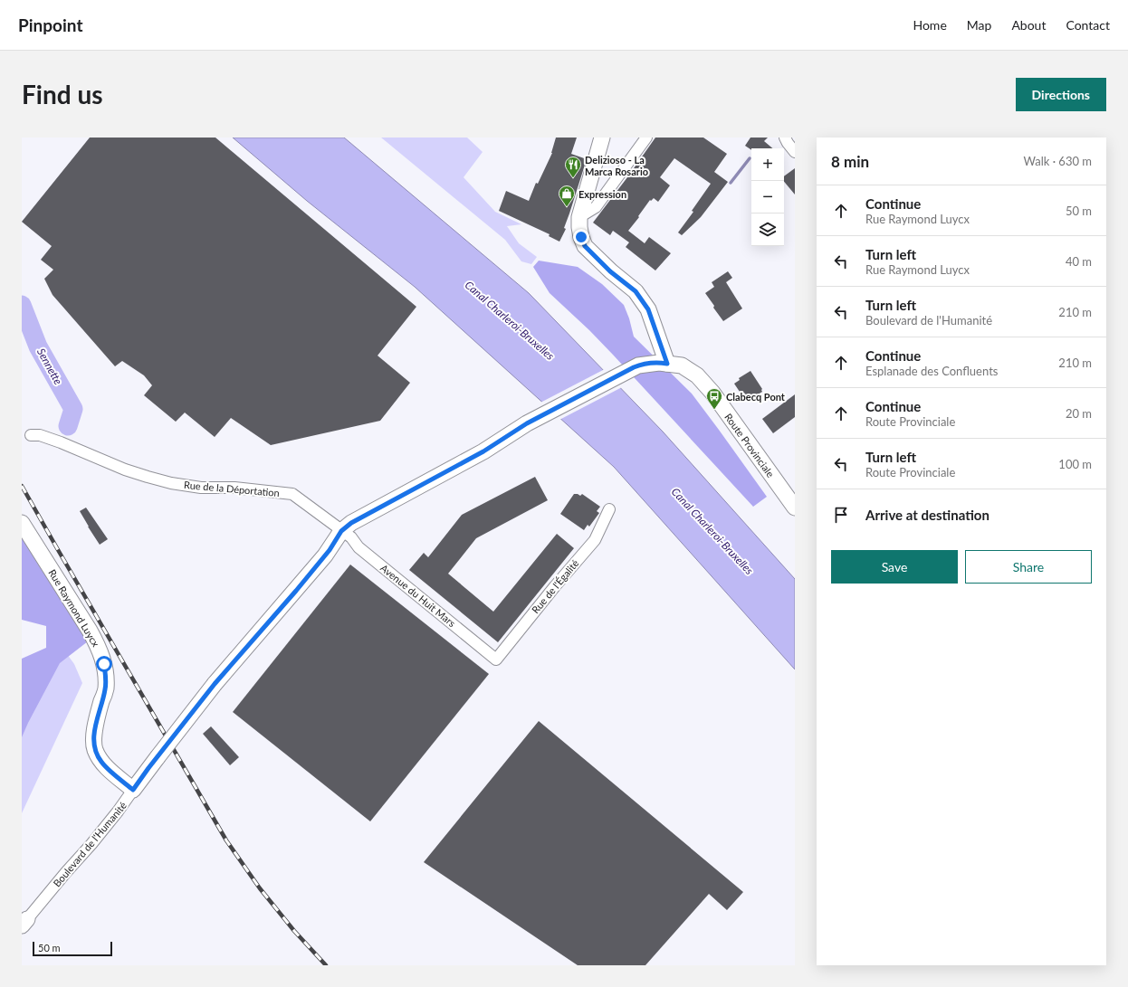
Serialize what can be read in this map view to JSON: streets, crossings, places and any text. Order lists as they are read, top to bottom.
{
  "streets": {
    "main road": ["Route Provinciale", "Rue Raymond Luycx", "Boulevard de l'Humanité"],
    "street": ["Rue de la Déportation", "Rue de l'Égalité", "Avenue du Huit Mars"]
  },
  "crossings": [
    ["Route Provinciale", "Rue de la Déportation"],
    ["Route Provinciale", "Avenue du Huit Mars"],
    ["Route Provinciale", "Boulevard de l'Humanité"],
    ["Rue de la Déportation", "Avenue du Huit Mars"],
    ["Rue de la Déportation", "Boulevard de l'Humanité"],
    ["Rue de l'Égalité", "Avenue du Huit Mars"],
    ["Avenue du Huit Mars", "Boulevard de l'Humanité"],
    ["Rue Raymond Luycx", "Boulevard de l'Humanité"]
  ],
  "water": ["Canal Charleroi-Bruxelles", "Sennette"],
  "places": {
    "restaurant": ["Delizioso - La Marca Rosario"],
    "shop": ["Expression"],
    "bus stop": ["Clabecq Pont"]
  },
  "scale_bar": "50 m",
  "page": {
    "header": "Pinpoint",
    "nav": [
      "Home",
      "Map",
      "About",
      "Contact"
    ],
    "buttons": [
      "Directions",
      ["Save", "Share"]
    ],
    "title": "Find us",
    "heading": ["8 min", "Walk · 630 m"],
    "map_buttons": ["+", "−"],
    "list": [
      ["Continue", "Rue Raymond Luycx", "50 m"],
      ["Turn left", "Rue Raymond Luycx", "40 m"],
      ["Turn left", "Boulevard de l'Humanité", "210 m"],
      ["Continue", "Esplanade des Confluents", "210 m"],
      ["Continue", "Route Provinciale", "20 m"],
      ["Turn left", "Route Provinciale", "100 m"],
      "Arrive at destination"
    ],
    "scale": "50 m"
  }
}
